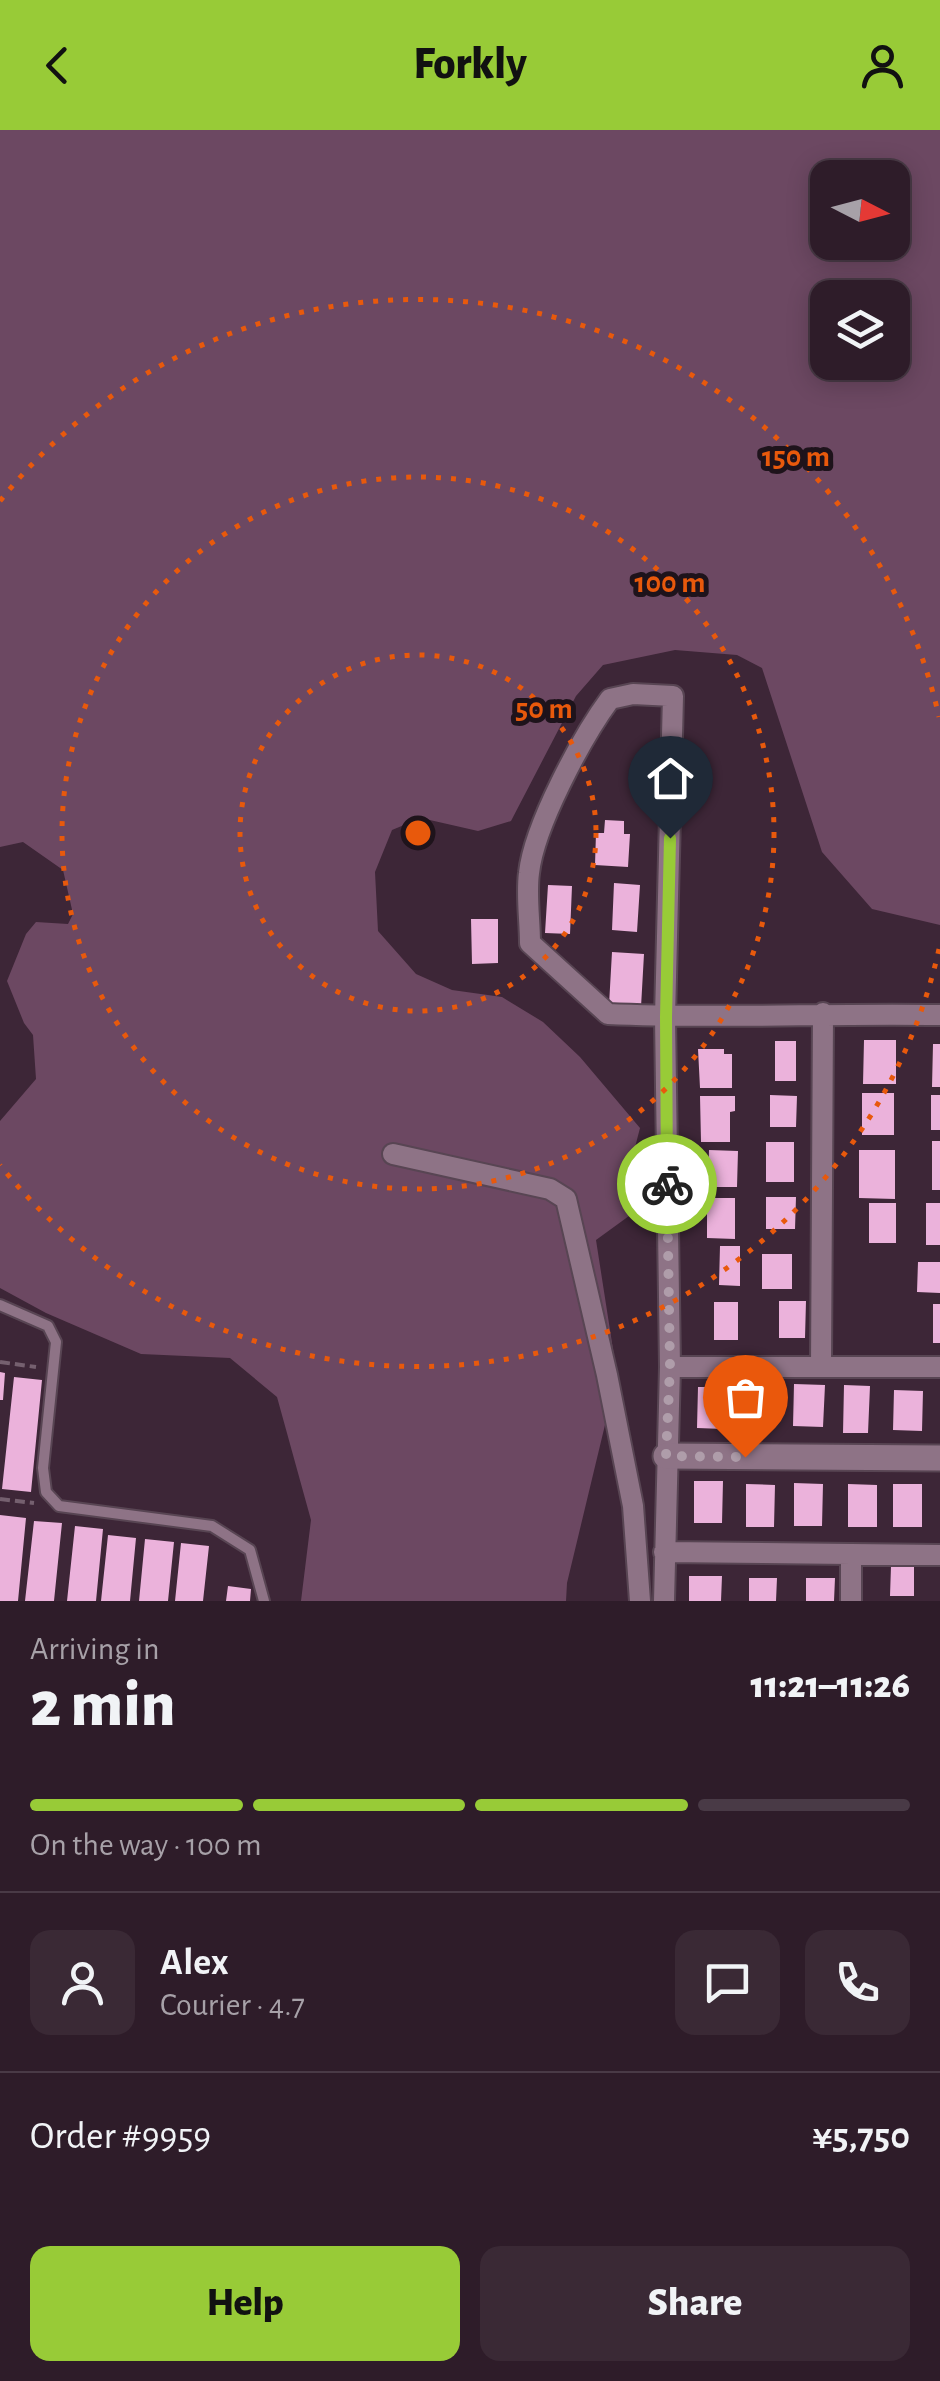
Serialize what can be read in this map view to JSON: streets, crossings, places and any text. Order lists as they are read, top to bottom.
{
  "north": "right",
  "page": {
    "header": "Forkly",
    "heading": ["2 min", "Arriving in", "11:21–11:26"],
    "panel": [
      "Alex",
      "Courier · 4.7",
      "Order #9959",
      "¥5,750"
    ],
    "bar": "On the way · 100 m",
    "buttons": ["Help", "Share"]
  },
  "rings": ["150 m", "100 m", "50 m"]
}
